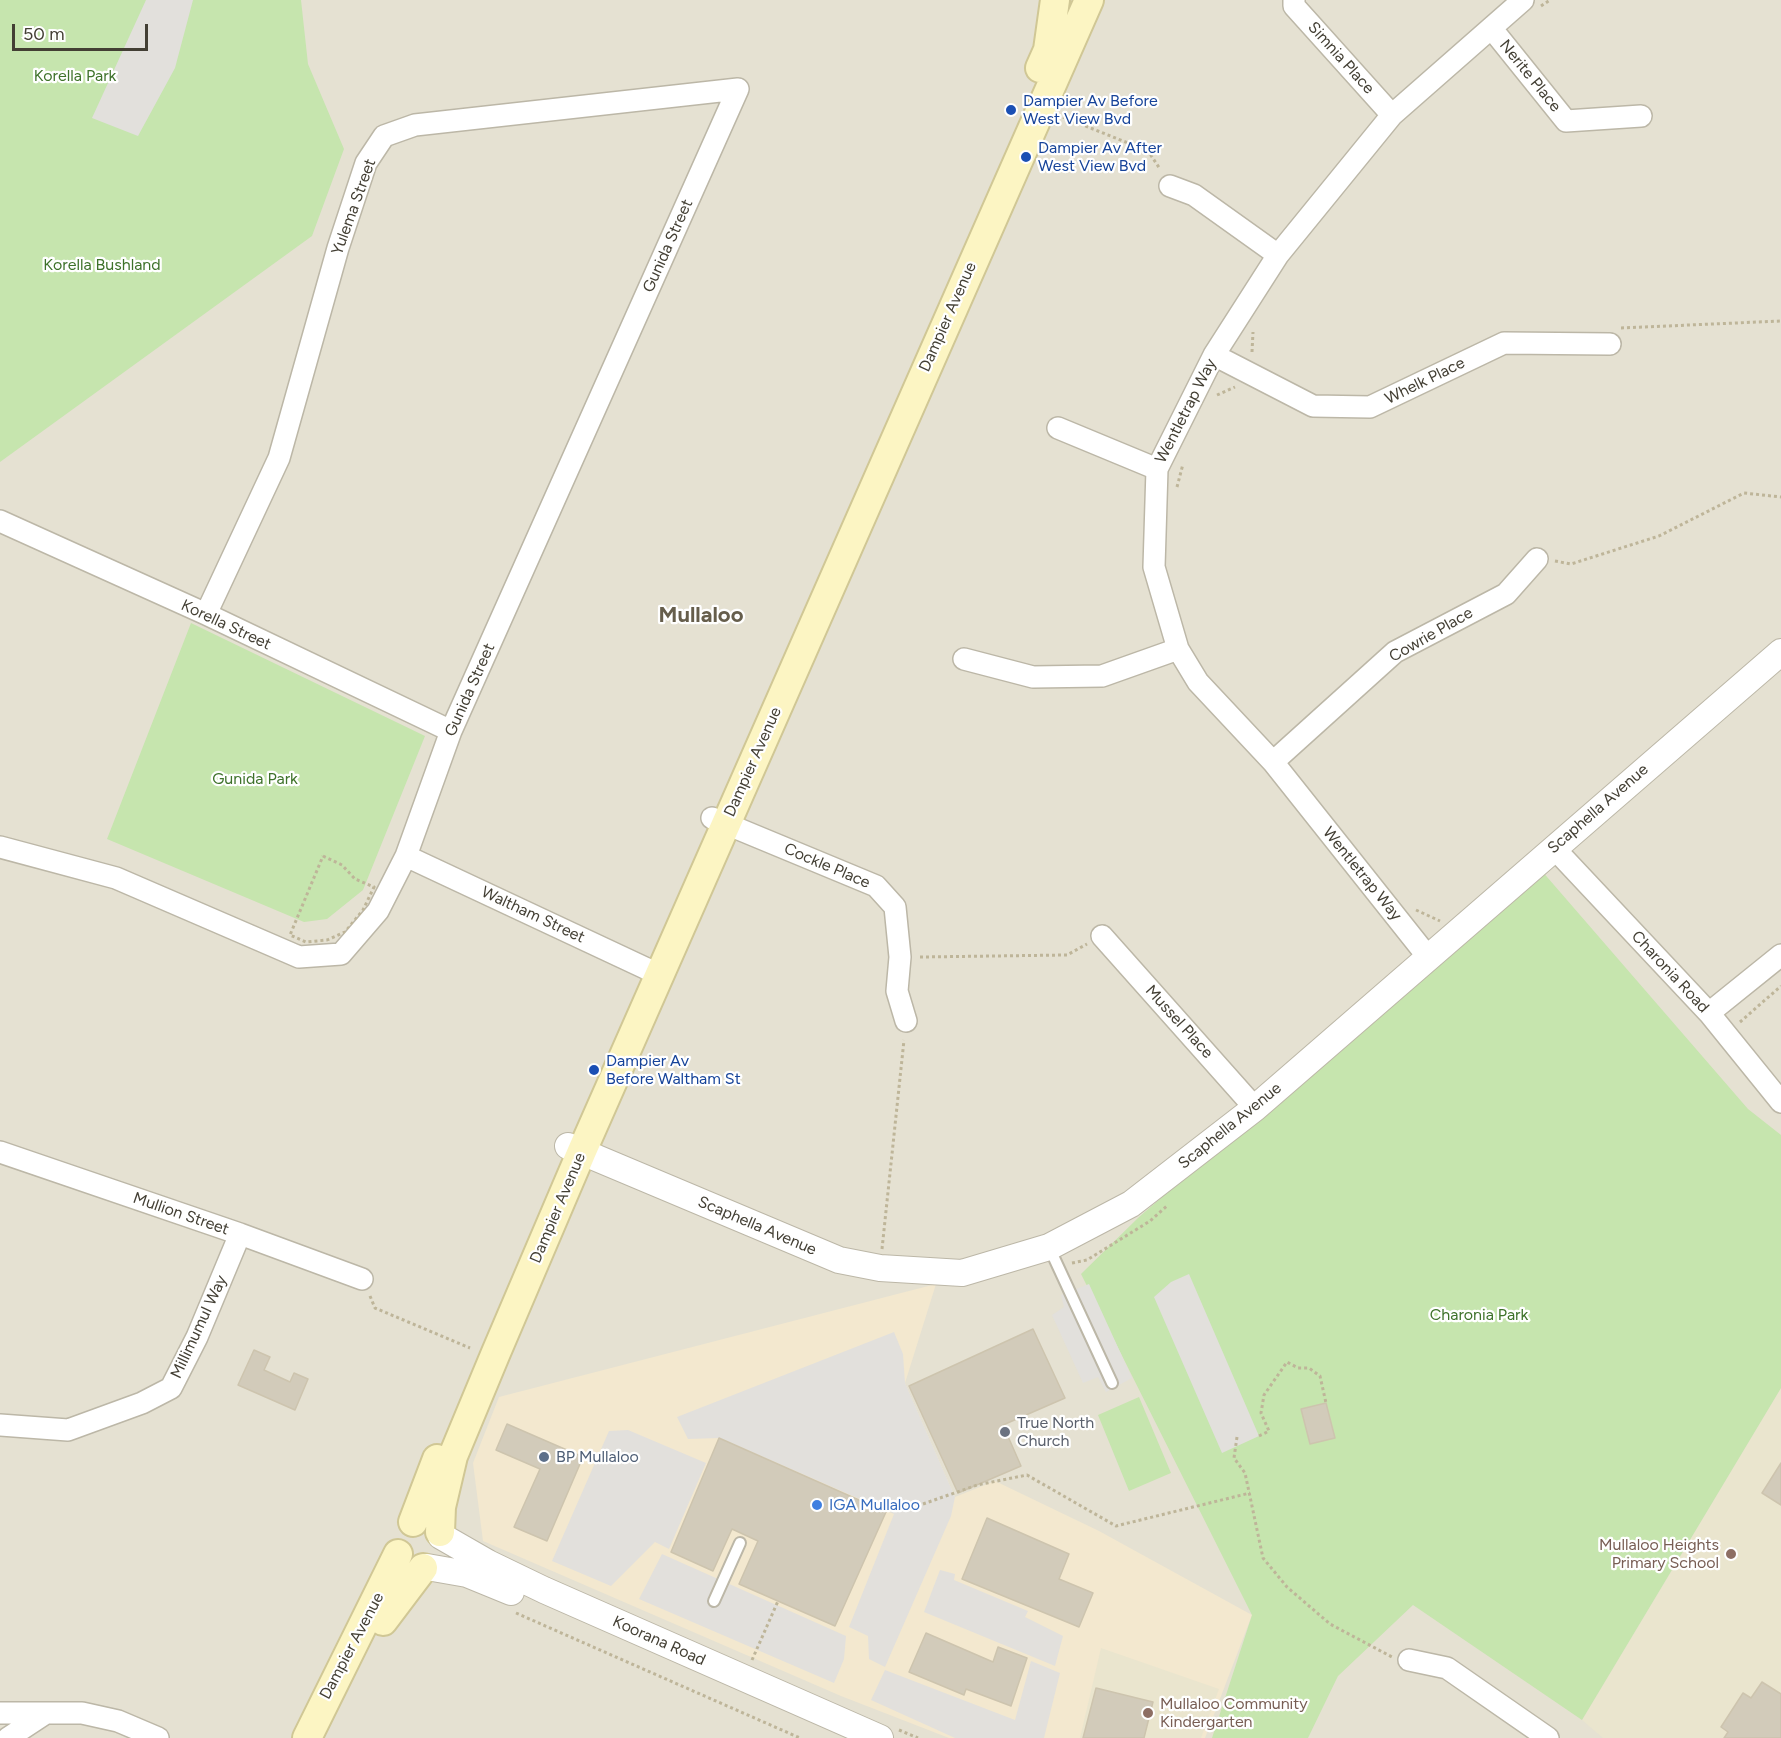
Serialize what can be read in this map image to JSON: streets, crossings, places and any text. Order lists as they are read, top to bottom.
{
  "streets": {
    "main road": ["Dampier Avenue"],
    "street": [
      "Simnia Place",
      "Nerite Place",
      "Yulema Street",
      "Gunida Street",
      "Whelk Place",
      "Wentletrap Way",
      "Korella Street",
      "Cowrie Place",
      "Scaphella Avenue",
      "Cockle Place",
      "Waltham Street",
      "Charonia Road",
      "Mussel Place",
      "Mullion Street",
      "Millimumul Way",
      "Koorana Road"
    ]
  },
  "crossings": [
    ["Simnia Place", "Wentletrap Way"],
    ["Nerite Place", "Wentletrap Way"],
    ["Yulema Street", "Gunida Street"],
    ["Yulema Street", "Korella Street"],
    ["Gunida Street", "Korella Street"],
    ["Gunida Street", "Waltham Street"],
    ["Dampier Avenue", "Scaphella Avenue"],
    ["Dampier Avenue", "Cockle Place"],
    ["Dampier Avenue", "Waltham Street"],
    ["Dampier Avenue", "Koorana Road"],
    ["Whelk Place", "Wentletrap Way"],
    ["Wentletrap Way", "Cowrie Place"],
    ["Wentletrap Way", "Scaphella Avenue"],
    ["Scaphella Avenue", "Charonia Road"],
    ["Scaphella Avenue", "Mussel Place"],
    ["Mullion Street", "Millimumul Way"]
  ],
  "districts": ["Mullaloo"],
  "parks": [
    "Korella Park",
    "Korella Bushland",
    "Gunida Park",
    "Charonia Park"
  ],
  "places": [
    "Dampier Av Before West View Bvd",
    "Dampier Av After West View Bvd",
    "Dampier Av Before Waltham St",
    "True North Church",
    "BP Mullaloo",
    "IGA Mullaloo",
    "Mullaloo Heights Primary School",
    "Mullaloo Community Kindergarten"
  ],
  "scale_bar": "50 m"
}
